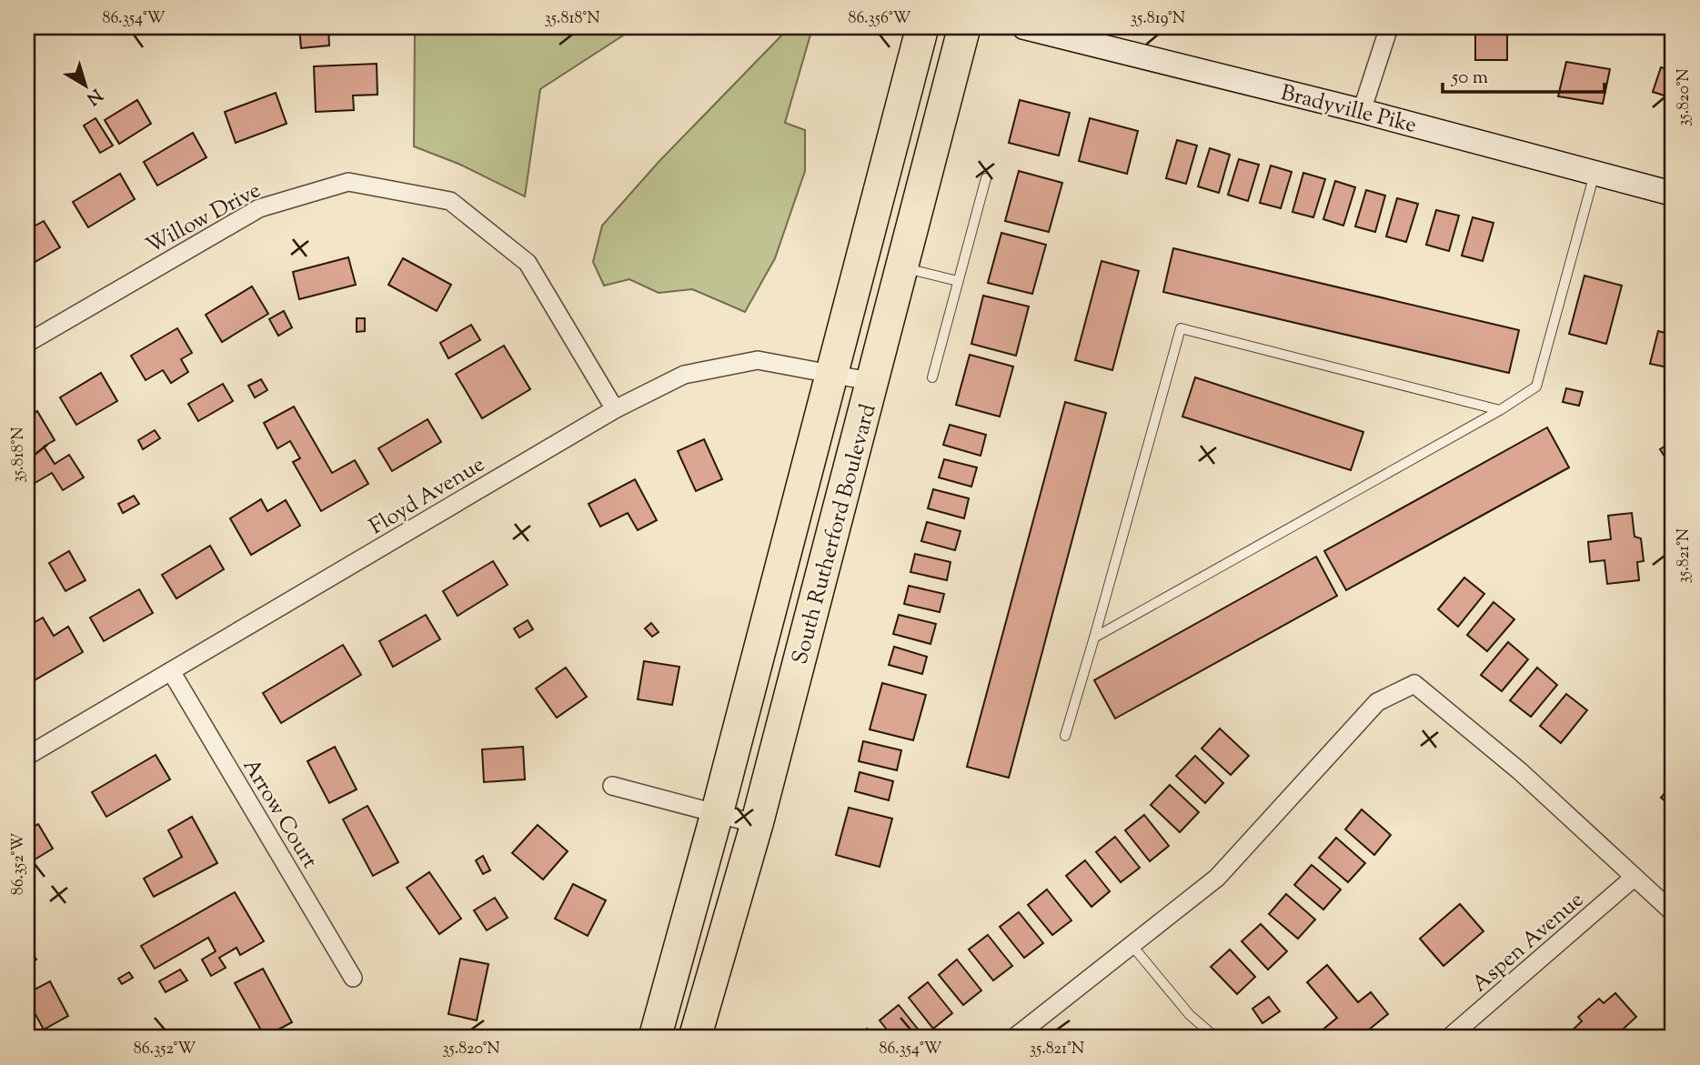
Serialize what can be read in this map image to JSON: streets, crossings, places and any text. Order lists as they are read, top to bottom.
{
  "streets": {
    "highway": ["South Rutherford Boulevard"],
    "main road": ["Bradyville Pike"],
    "street": [
      "Willow Drive",
      "Floyd Avenue",
      "Arrow Court",
      "Aspen Avenue"
    ]
  },
  "crossings": [
    ["Willow Drive", "Floyd Avenue"],
    ["Floyd Avenue", "South Rutherford Boulevard"],
    ["Floyd Avenue", "Arrow Court"]
  ],
  "scale_bar": "50 m",
  "north": "bottom right",
  "coordinates": [
    "86.354°W",
    "35.818°N",
    "86.356°W",
    "35.819°N",
    "35.820°N",
    "35.821°N",
    "86.352°W"
  ]
}
